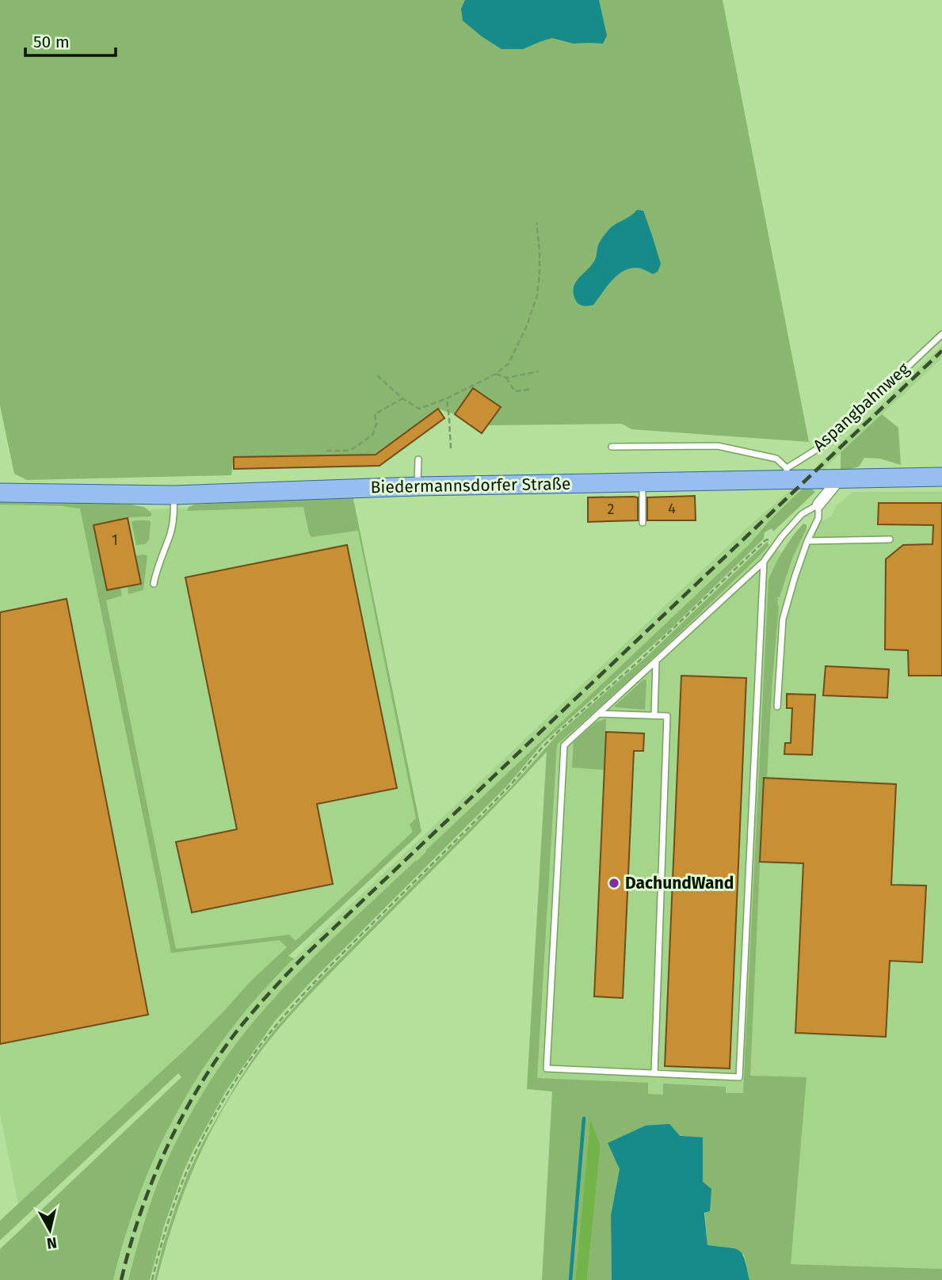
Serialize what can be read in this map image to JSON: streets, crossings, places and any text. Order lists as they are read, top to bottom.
{
  "streets": {
    "main road": ["Biedermannsdorfer Straße"],
    "lane": ["Aspangbahnweg"]
  },
  "crossings": [
    ["Aspangbahnweg", "Biedermannsdorfer Straße"]
  ],
  "places": ["DachundWand"],
  "house_numbers": ["4", "2", "1"],
  "scale_bar": "50 m",
  "north": "bottom"
}
